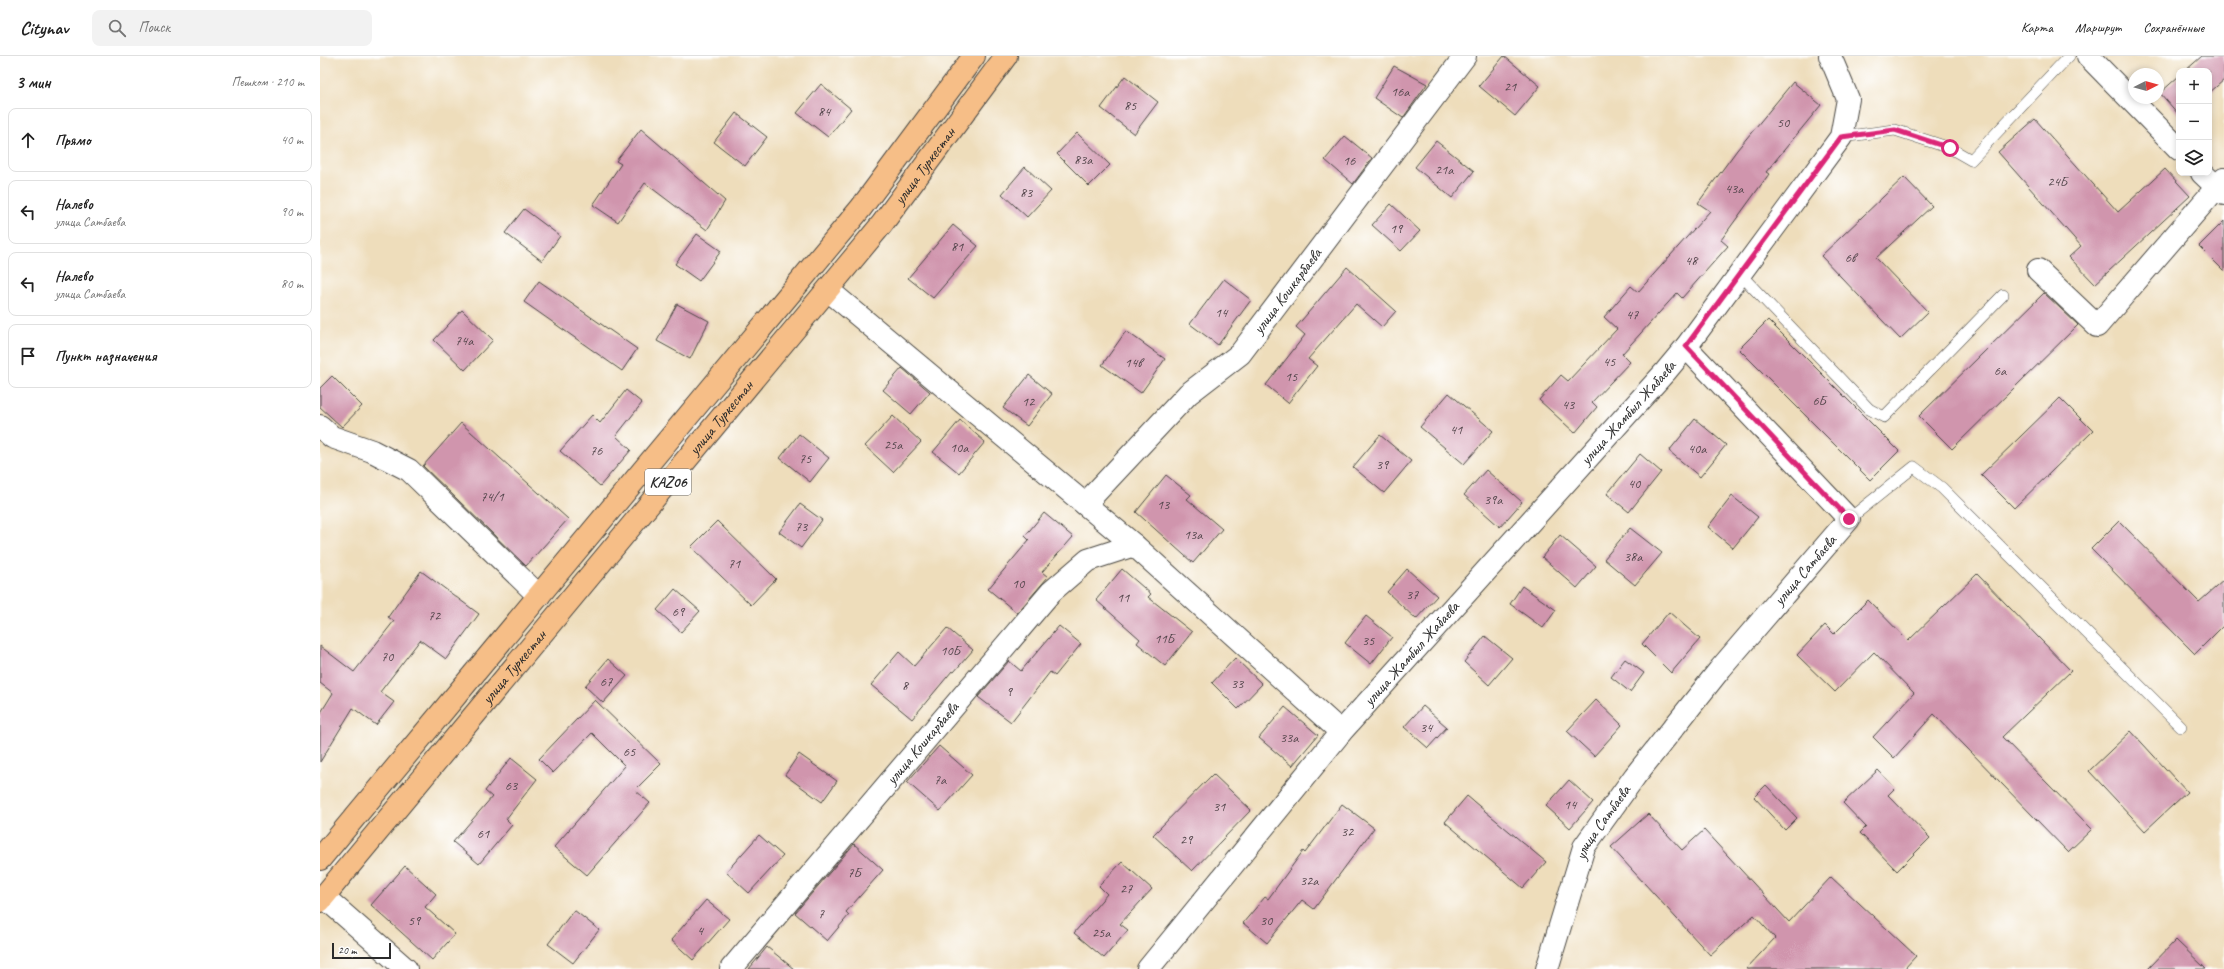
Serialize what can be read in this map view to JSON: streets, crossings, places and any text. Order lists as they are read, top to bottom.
{
  "streets": {
    "highway": ["улица Туркестан", "KАZ06"],
    "street": ["улица Кошкарбаева", "улица Жамбыл Жабаева", "улица Сатбаева"]
  },
  "house_numbers": [
    "21",
    "16а",
    "85",
    "84",
    "50",
    "83а",
    "16",
    "21а",
    "24Б",
    "43а",
    "83",
    "19",
    "81",
    "6в",
    "48",
    "14",
    "47",
    "74а",
    "45",
    "14в",
    "6а",
    "15",
    "6Б",
    "12",
    "43",
    "41",
    "25а",
    "10а",
    "40а",
    "76",
    "75",
    "39",
    "40",
    "74/1",
    "39а",
    "13",
    "73",
    "13а",
    "38а",
    "71",
    "10",
    "37",
    "11",
    "69",
    "72",
    "11Б",
    "35",
    "10Б",
    "70",
    "67",
    "33",
    "8",
    "9",
    "34",
    "33а",
    "65",
    "7а",
    "63",
    "14",
    "31",
    "32",
    "61",
    "29",
    "7Б",
    "32а",
    "27",
    "7",
    "59",
    "30",
    "4",
    "25а"
  ],
  "scale_bar": "20 m",
  "north": "right",
  "page": {
    "header": "Citynav",
    "search": "Поиск",
    "nav": ["Карта", "Маршрут", "Сохранённые"],
    "heading": ["3 мин", "Пешком · 210 m"],
    "map_buttons": ["+", "−"],
    "list": [
      ["Прямо", "40 m"],
      ["Налево", "улица Сатбаева", "90 m"],
      ["Налево", "улица Сатбаева", "80 m"],
      "Пункт назначения"
    ],
    "scale": "20 m"
  }
}
